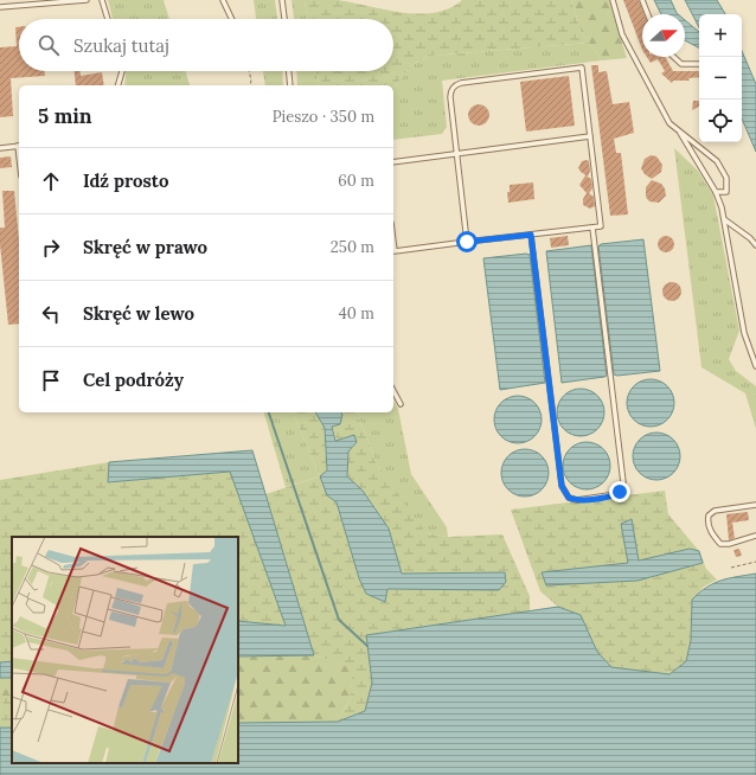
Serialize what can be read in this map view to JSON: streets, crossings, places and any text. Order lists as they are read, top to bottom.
{
  "north": "right",
  "page": {
    "map_buttons": ["+", "−"],
    "search": "Szukaj tutaj",
    "heading": ["5 min", "Pieszo · 350 m"],
    "list": [
      ["Idź prosto", "60 m"],
      ["Skręć w prawo", "250 m"],
      ["Skręć w lewo", "40 m"],
      "Cel podróży"
    ]
  }
}
